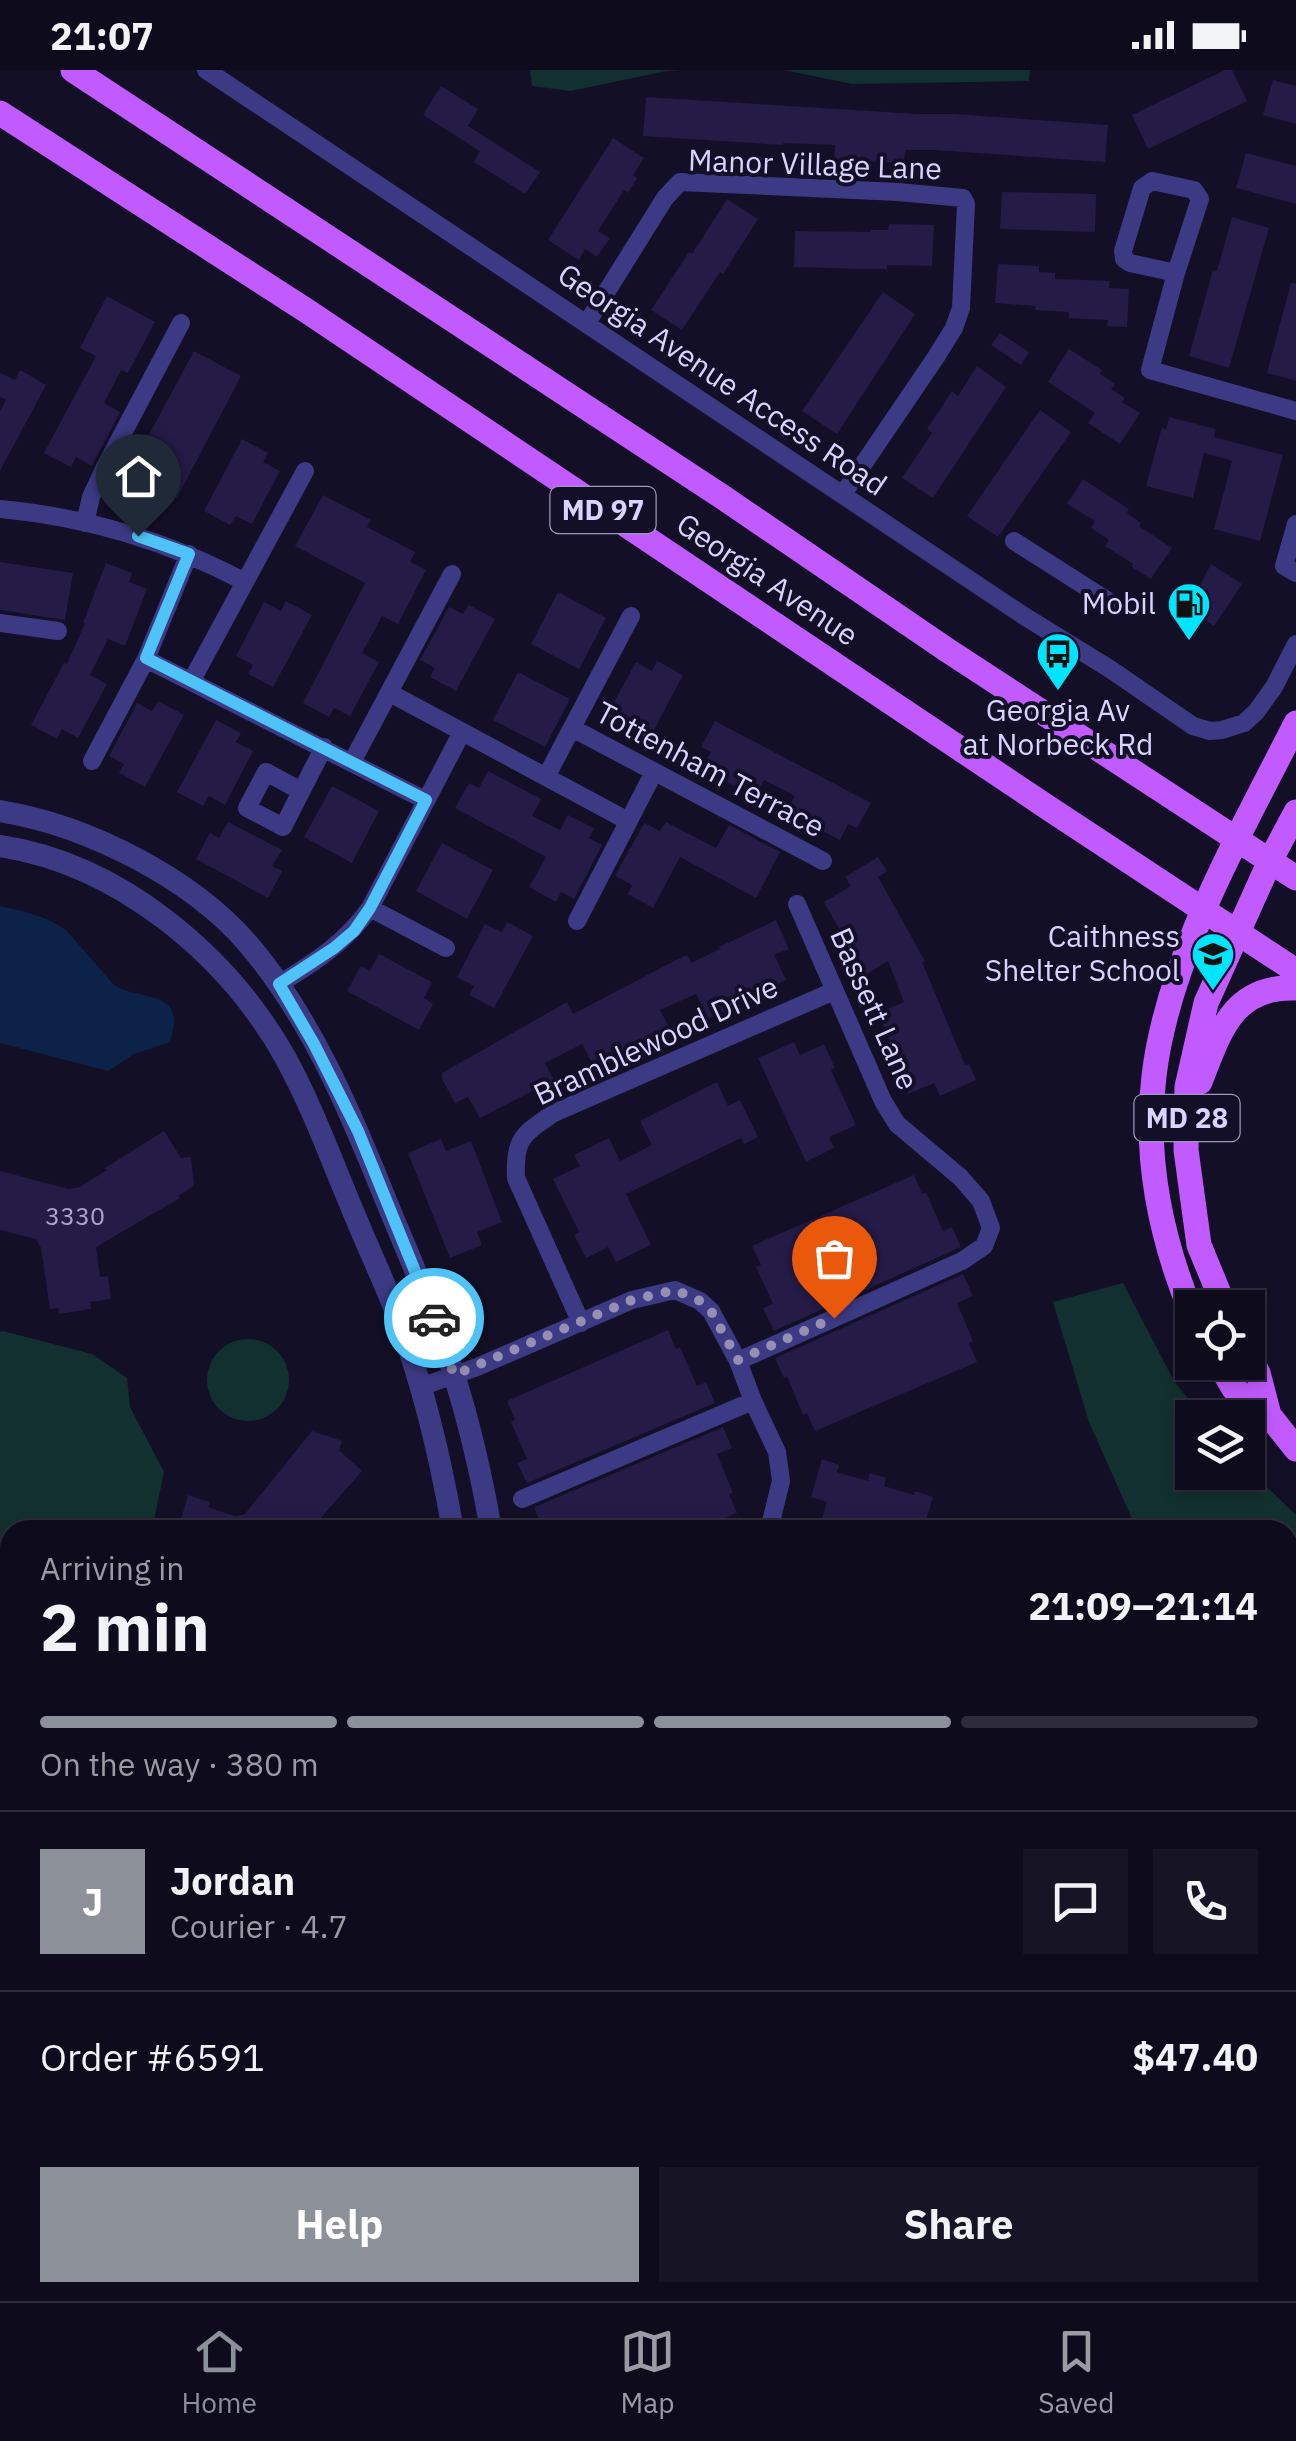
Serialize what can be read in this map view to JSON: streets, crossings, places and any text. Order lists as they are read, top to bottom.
{
  "streets": {
    "main road": ["MD 97", "Georgia Avenue", "MD 28"],
    "street": [
      "Manor Village Lane",
      "Georgia Avenue Access Road",
      "Tottenham Terrace",
      "Bassett Lane",
      "Bramblewood Drive"
    ]
  },
  "crossings": [
    ["Manor Village Lane", "Georgia Avenue Access Road"],
    ["Georgia Avenue", "MD 28"],
    ["Bassett Lane", "Bramblewood Drive"]
  ],
  "places": {
    "fuel station": ["Mobil"],
    "bus stop": ["Georgia Av at Norbeck Rd"],
    "school or university": ["Caithness Shelter School"]
  },
  "house_numbers": ["3330"],
  "page": {
    "status": "21:07",
    "heading": ["2 min", "Arriving in", "21:09–21:14"],
    "panel": [
      "Jordan",
      "Courier · 4.7",
      "Order #6591",
      "$47.40"
    ],
    "bar": "On the way · 380 m",
    "round": "J",
    "buttons": ["Help", "Share"],
    "tabs": ["Home", "Map", "Saved"]
  }
}
